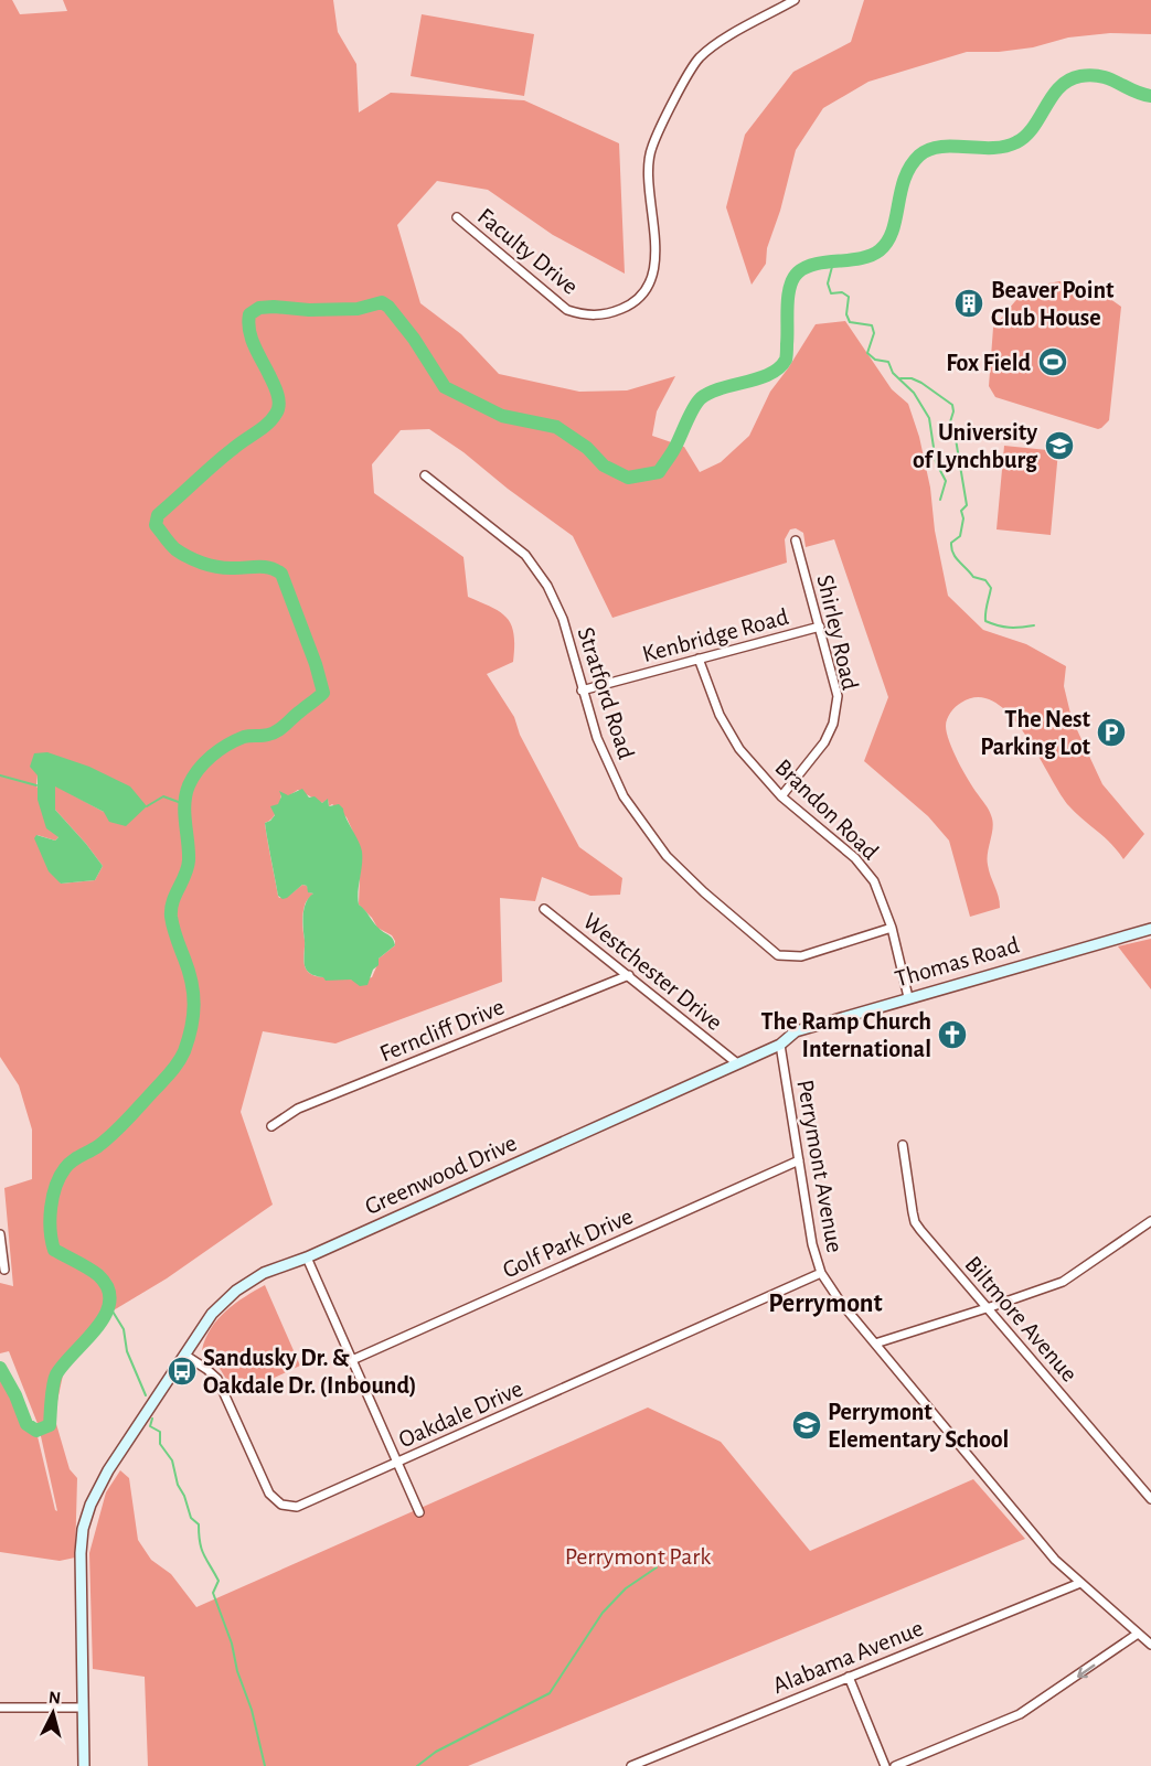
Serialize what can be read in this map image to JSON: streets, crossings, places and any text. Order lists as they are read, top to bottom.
{
  "streets": {
    "street": [
      "Faculty Drive",
      "Shirley Road",
      "Kenbridge Road",
      "Stratford Road",
      "Brandon Road",
      "Thomas Road",
      "Westchester Drive",
      "Ferncliff Drive",
      "Perrymont Avenue",
      "Greenwood Drive",
      "Golf Park Drive",
      "Biltmore Avenue",
      "Oakdale Drive",
      "Alabama Avenue"
    ]
  },
  "crossings": [
    ["Shirley Road", "Kenbridge Road"],
    ["Shirley Road", "Brandon Road"],
    ["Kenbridge Road", "Stratford Road"],
    ["Kenbridge Road", "Brandon Road"],
    ["Stratford Road", "Brandon Road"],
    ["Brandon Road", "Thomas Road"],
    ["Thomas Road", "Perrymont Avenue"],
    ["Thomas Road", "Greenwood Drive"],
    ["Westchester Drive", "Ferncliff Drive"],
    ["Westchester Drive", "Greenwood Drive"],
    ["Perrymont Avenue", "Greenwood Drive"],
    ["Perrymont Avenue", "Golf Park Drive"],
    ["Perrymont Avenue", "Oakdale Drive"],
    ["Perrymont Avenue", "Alabama Avenue"],
    ["Greenwood Drive", "Oakdale Drive"]
  ],
  "districts": ["Perrymont"],
  "parks": ["Perrymont Park"],
  "places": {
    "building": ["Beaver Point Club House"],
    "sports": ["Fox Field"],
    "school or university": ["University of Lynchburg", "Perrymont Elementary School"],
    "parking": ["The Nest Parking Lot"],
    "church": ["The Ramp Church International"],
    "bus stop": ["Sandusky Dr. & Oakdale Dr. (Inbound)"]
  },
  "north": "top"
}
